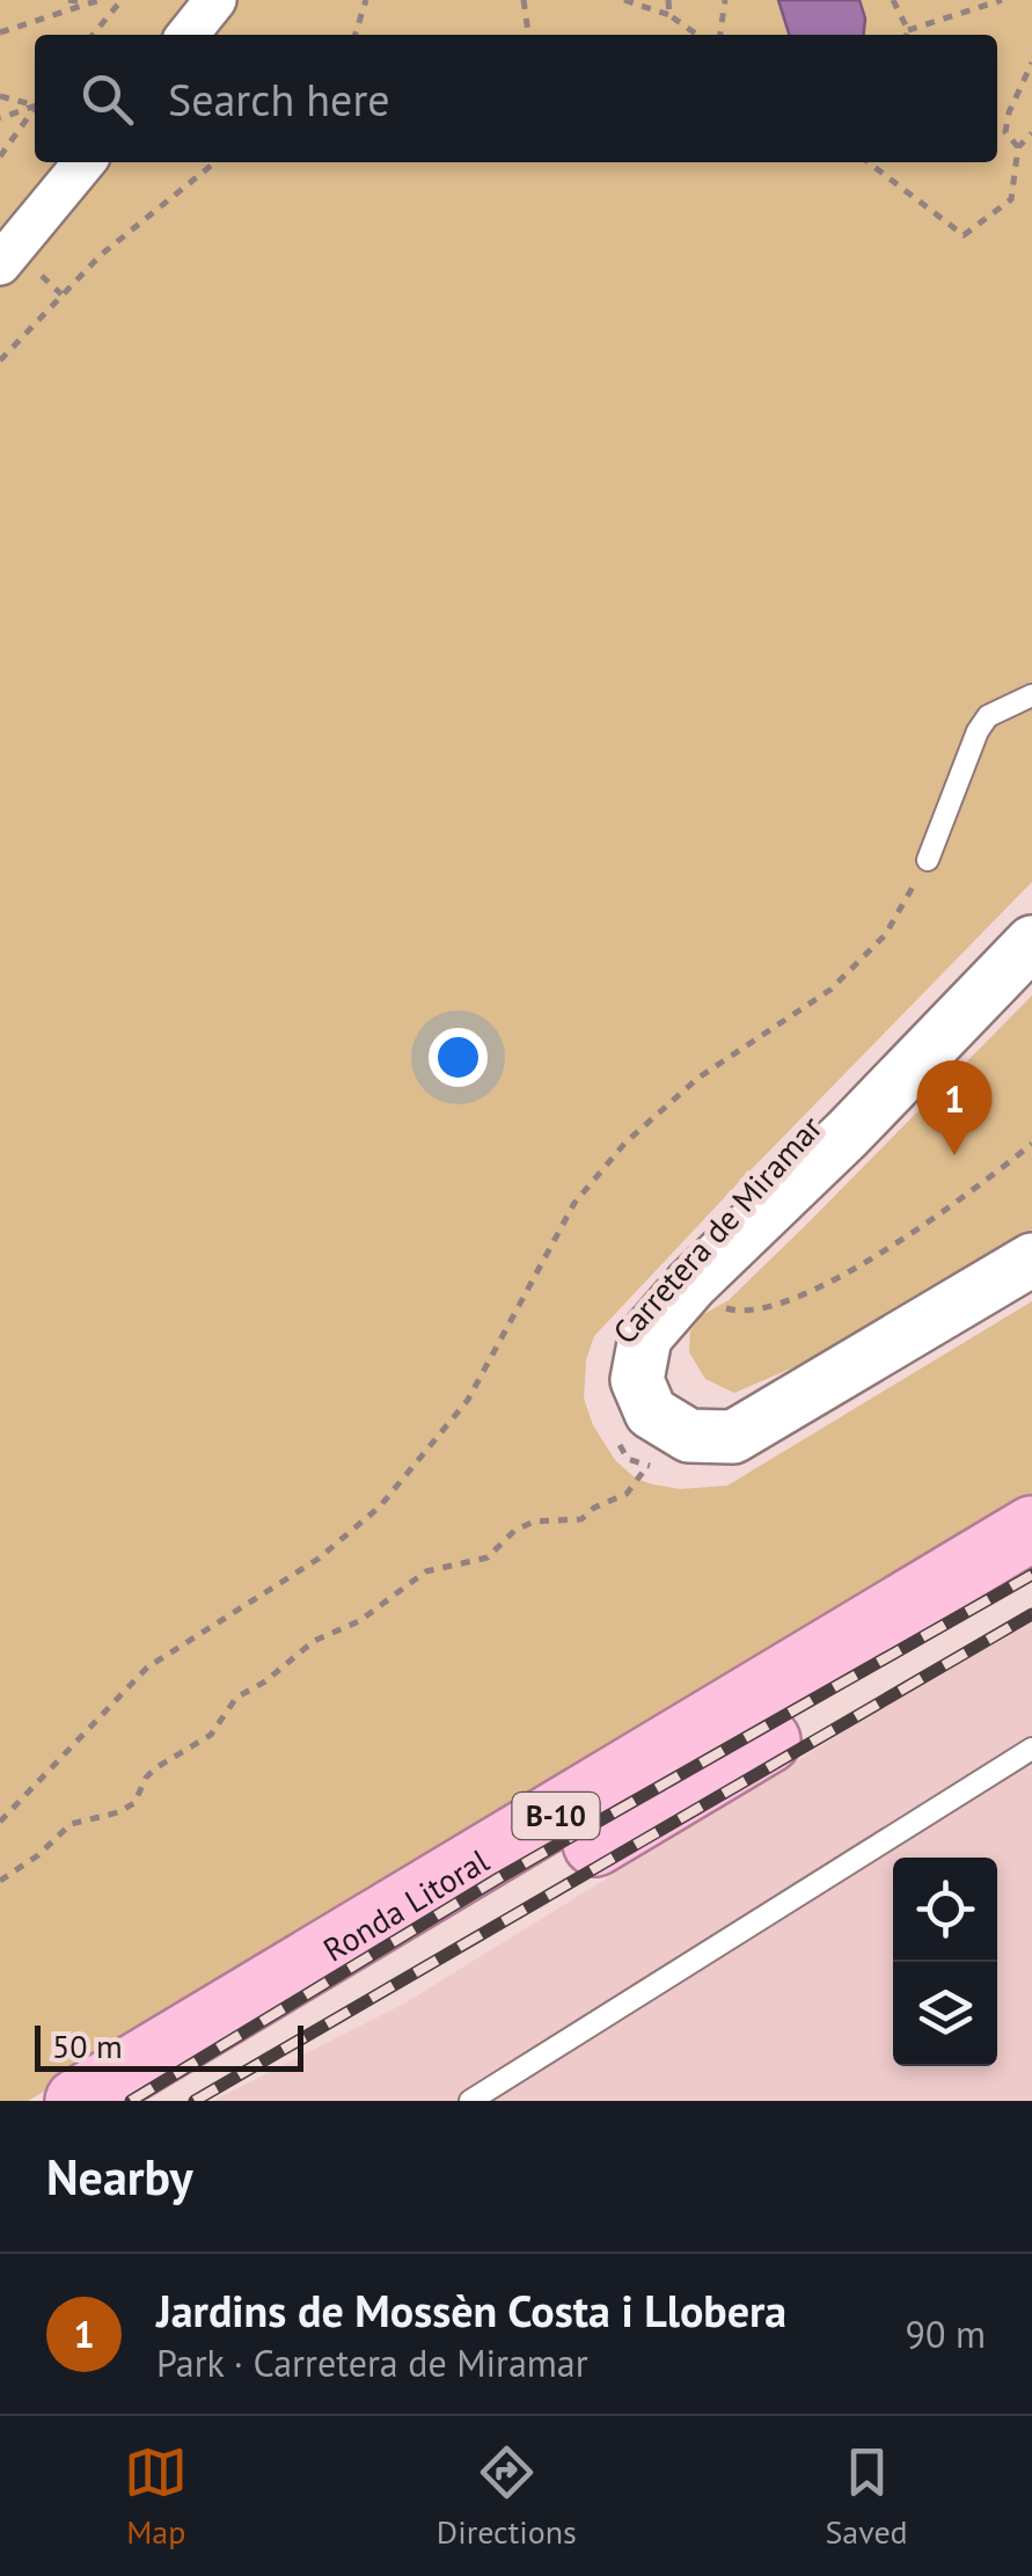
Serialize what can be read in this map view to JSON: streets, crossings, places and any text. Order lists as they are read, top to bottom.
{
  "streets": {
    "highway": ["B-10", "Ronda Litoral"],
    "street": ["Carretera de Miramar"]
  },
  "scale_bar": "50 m",
  "page": {
    "search": "Search here",
    "pins": "1",
    "scale": "50 m",
    "heading": "Nearby",
    "list": [
      {
        "mark": "1",
        "name": "Jardins de Mossèn Costa i Llobera",
        "note": "Park · Carretera de Miramar",
        "value": "90 m"
      }
    ],
    "nav": ["Map", "Directions", "Saved"]
  }
}
